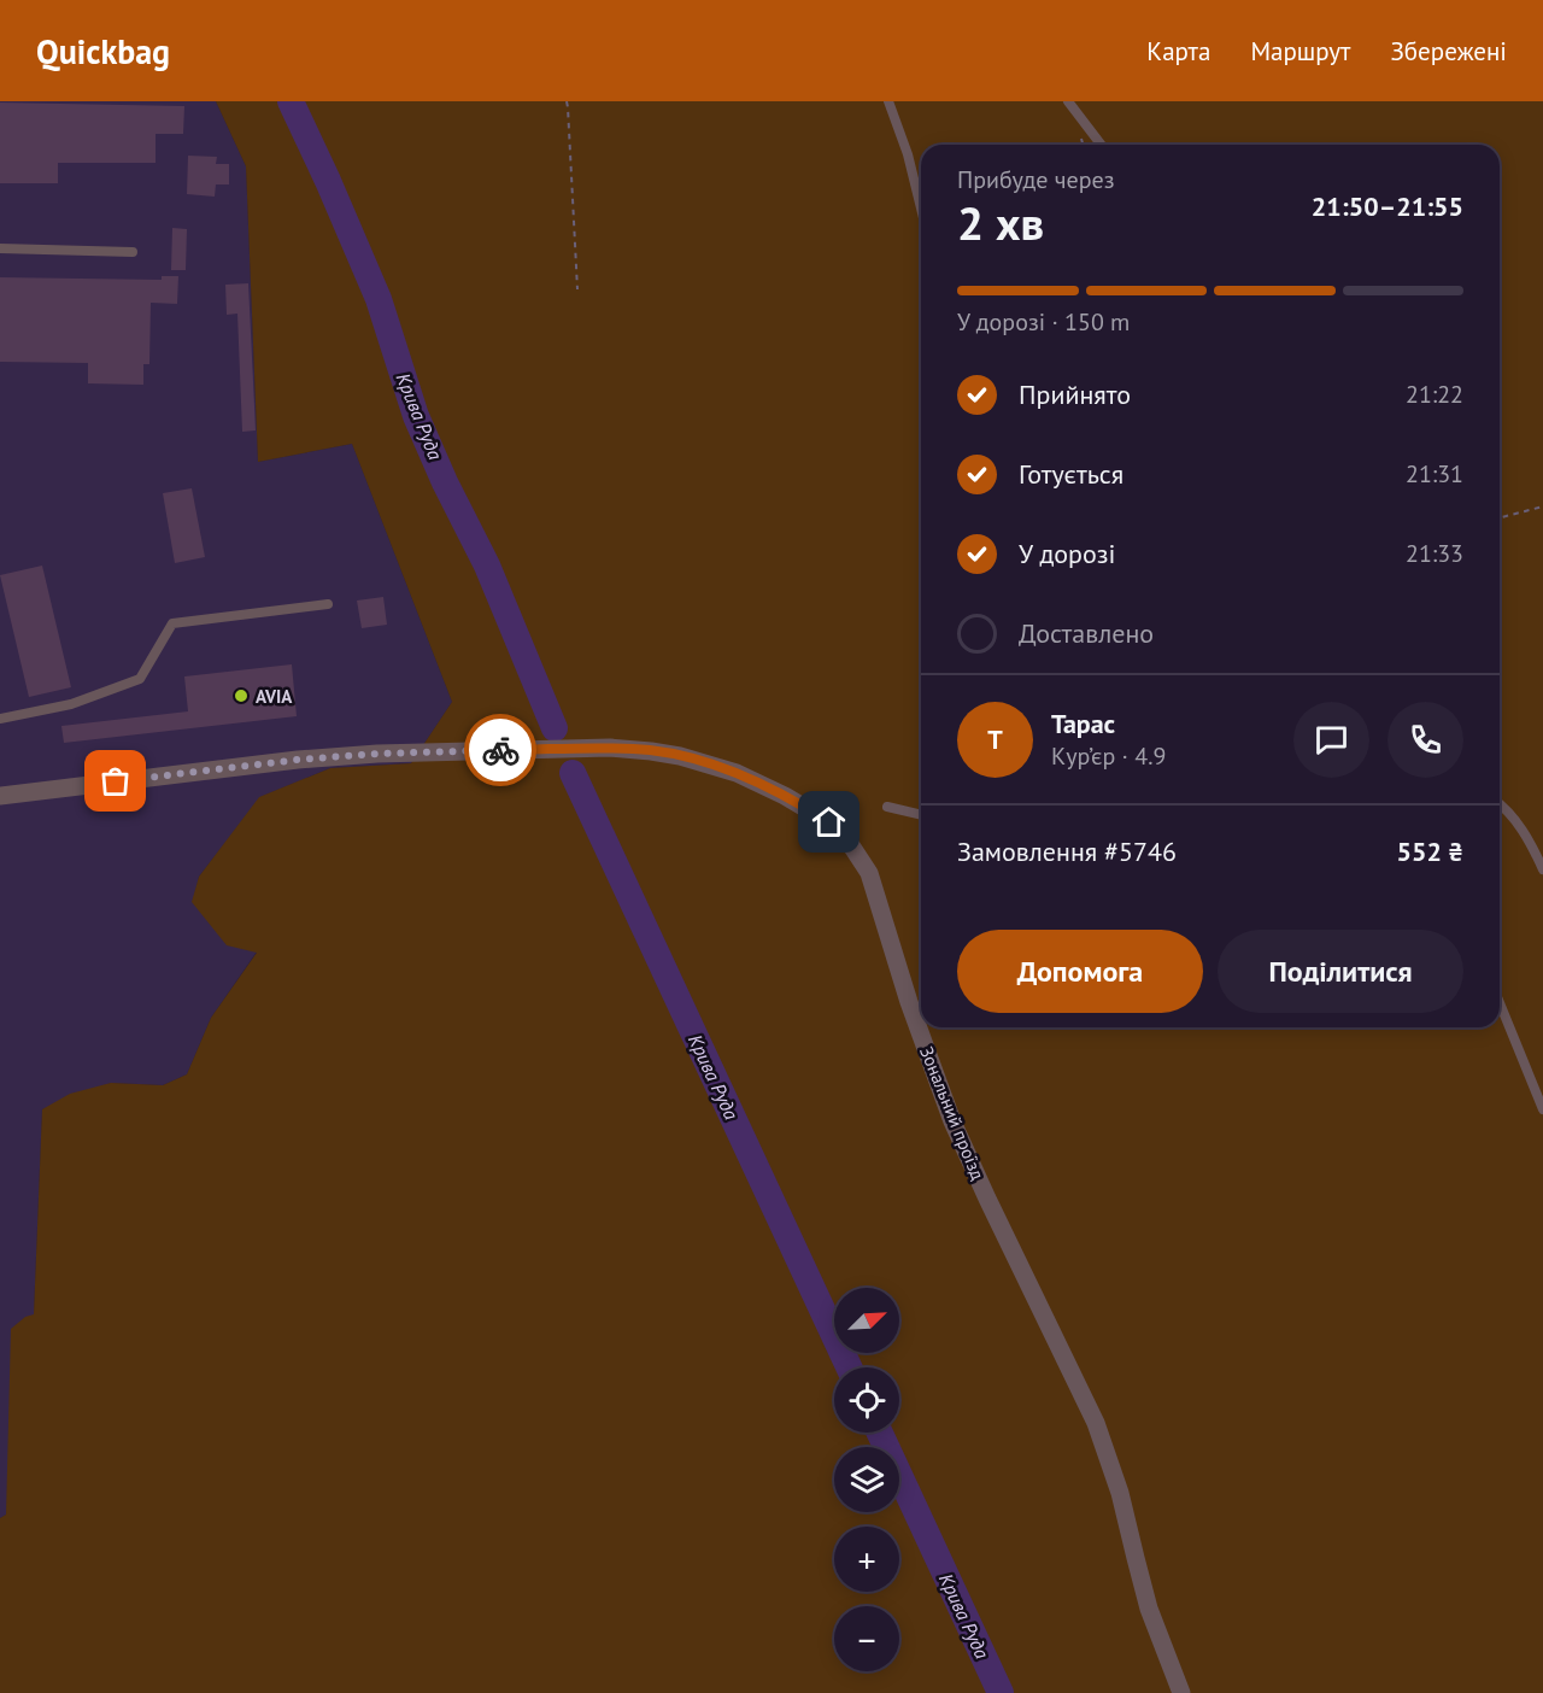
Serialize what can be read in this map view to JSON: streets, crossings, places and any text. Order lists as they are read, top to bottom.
{
  "streets": {
    "street": ["Зональний проїзд"]
  },
  "water": ["Крива Руда"],
  "places": ["AVIA"],
  "north": "top right",
  "page": {
    "header": "Quickbag",
    "nav": ["Карта", "Маршрут", "Збережені"],
    "heading": ["2 хв", "Прибуде через", "21:50–21:55"],
    "panel": [
      "Тарас",
      "Кур’єр · 4.9",
      "Замовлення #5746",
      "552 ₴"
    ],
    "bar": "У дорозі · 150 m",
    "list": [
      ["Прийнято", "21:22"],
      ["Готується", "21:31"],
      ["У дорозі", "21:33"],
      "Доставлено"
    ],
    "round": "Т",
    "buttons": ["Допомога", "Поділитися"],
    "map_buttons": ["+", "−"]
  }
}
